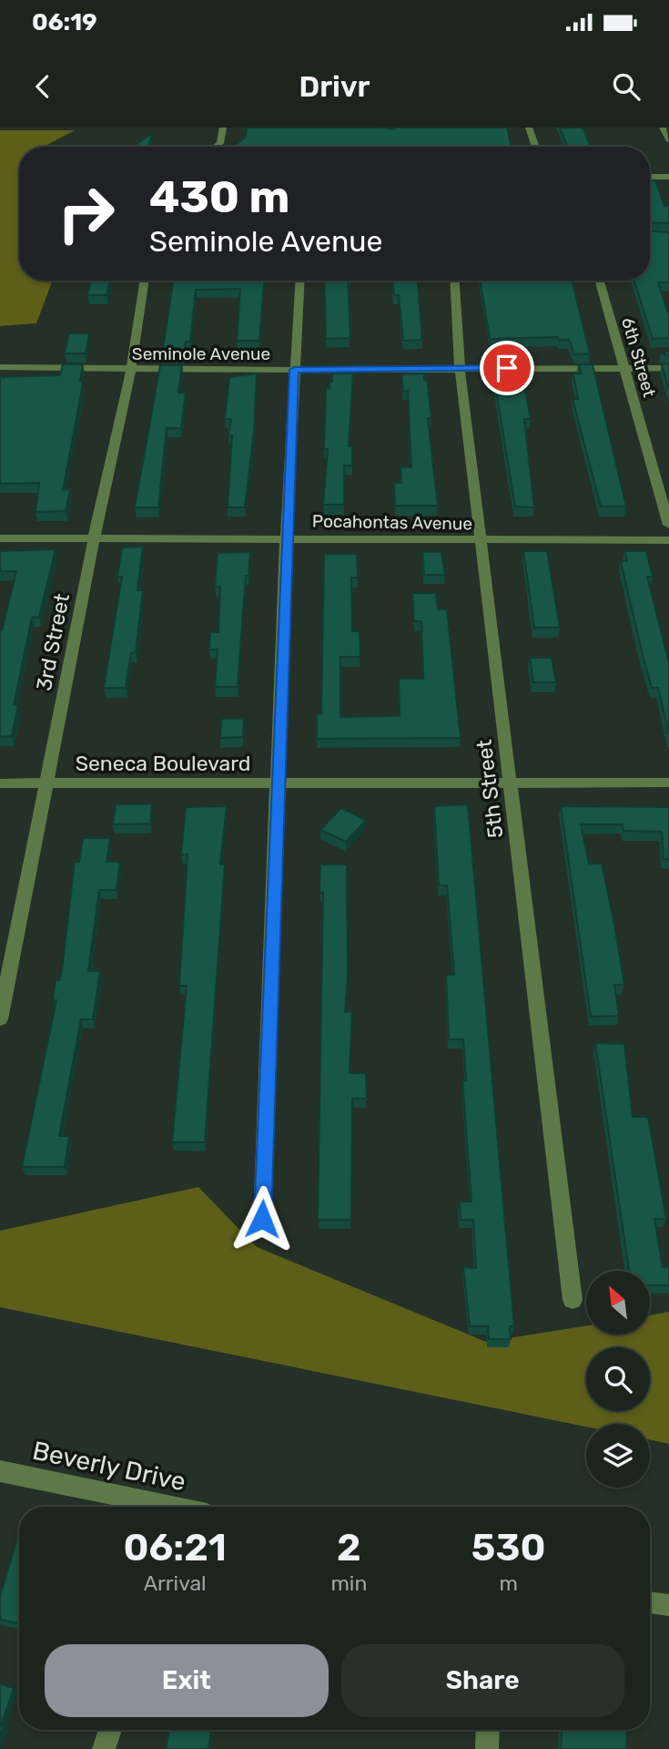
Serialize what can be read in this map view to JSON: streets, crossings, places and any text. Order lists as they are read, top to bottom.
{
  "streets": {
    "street": [
      "Seminole Avenue",
      "6th Street",
      "Pocahontas Avenue",
      "3rd Street",
      "Seneca Boulevard",
      "5th Street",
      "Beverly Drive"
    ]
  },
  "crossings": [
    ["Seminole Avenue", "6th Street"],
    ["Seminole Avenue", "3rd Street"],
    ["Seminole Avenue", "5th Street"],
    ["Pocahontas Avenue", "3rd Street"],
    ["Pocahontas Avenue", "5th Street"],
    ["3rd Street", "Seneca Boulevard"],
    ["Seneca Boulevard", "5th Street"]
  ],
  "north": "top left",
  "page": {
    "status": "06:19",
    "header": "Drivr",
    "turn": ["430 m", "Seminole Avenue"],
    "eta": [
      "06:21",
      "Arrival",
      "2",
      "min",
      "530",
      "m"
    ],
    "buttons": ["Exit", "Share"]
  }
}
